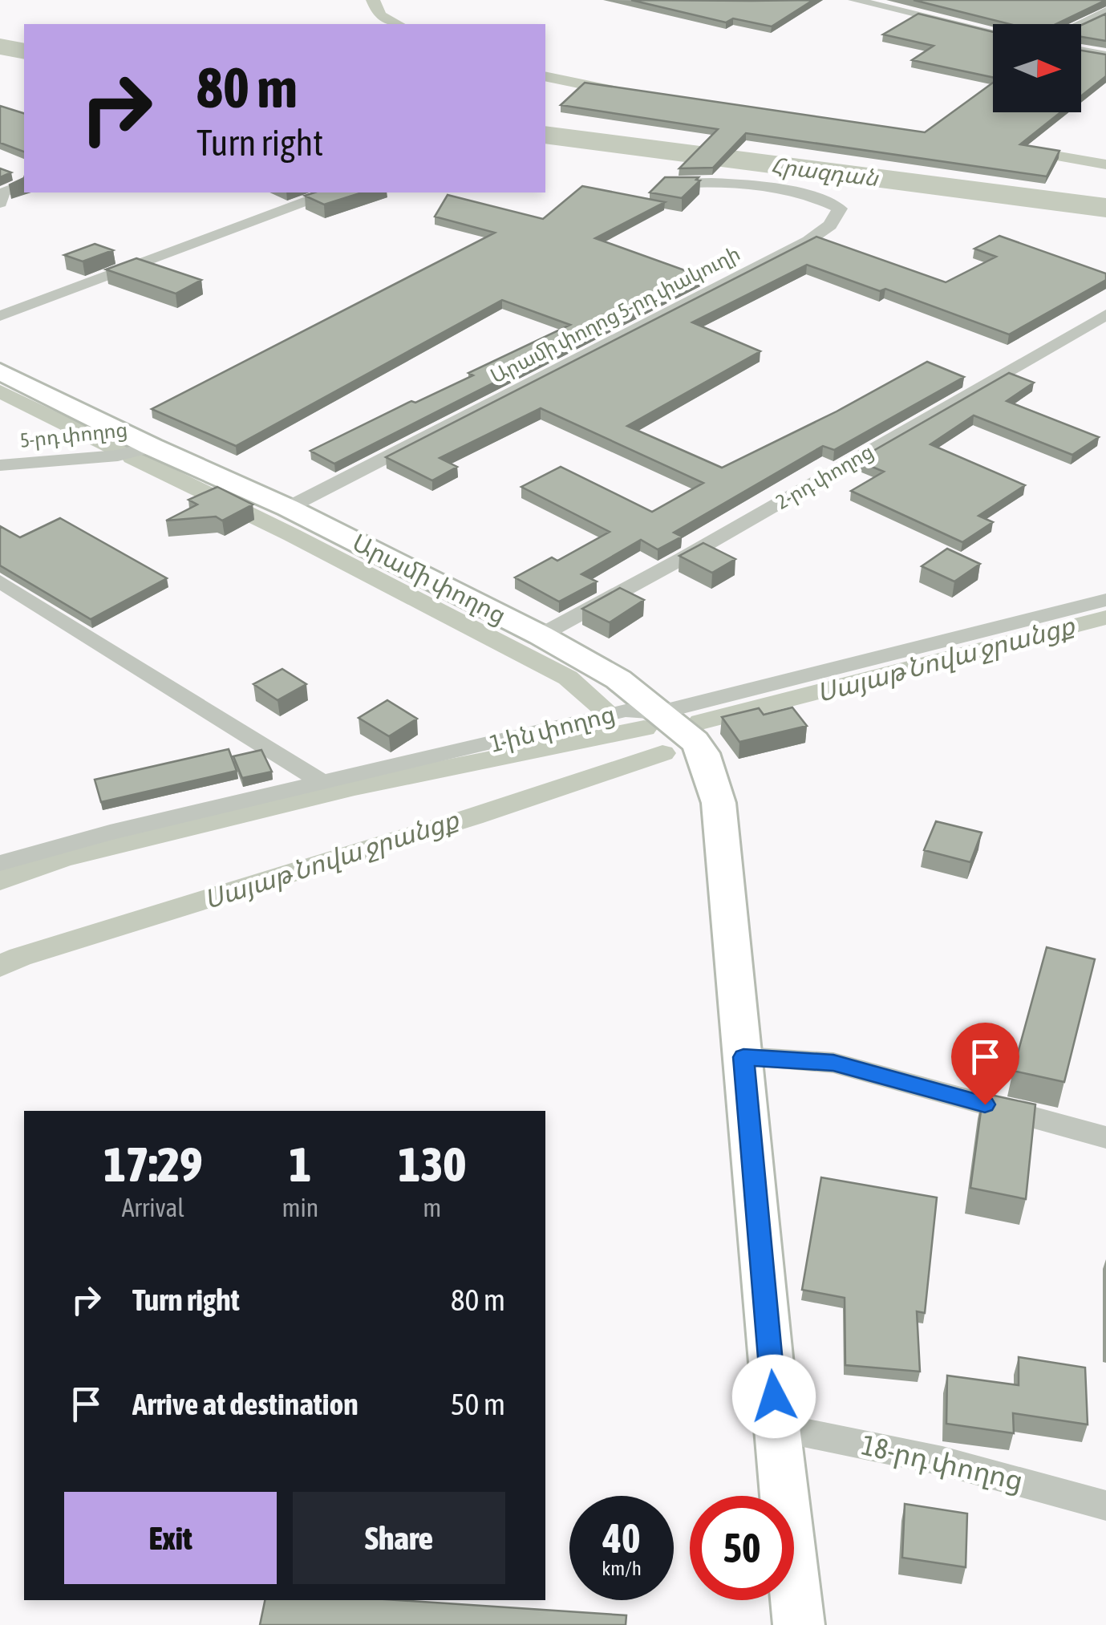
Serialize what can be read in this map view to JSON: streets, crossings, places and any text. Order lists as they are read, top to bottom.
{
  "streets": {
    "main road": ["Արամի փողոց"],
    "street": [
      "Արամի փողոց 5-րդ փակուղի",
      "5-րդ փողոց",
      "2-րդ փողոց",
      "1-ին փողոց",
      "18-րդ փողոց"
    ]
  },
  "crossings": [
    ["Արամի փողոց 5-րդ փակուղի", "Արամի փողոց"],
    ["5-րդ փողոց", "Արամի փողոց"],
    ["2-րդ փողոց", "Արամի փողոց"],
    ["Արամի փողոց", "1-ին փողոց"],
    ["Արամի փողոց", "18-րդ փողոց"]
  ],
  "water": ["Հրազդան", "Սայաթ Նովա ջրանցք"],
  "north": "right",
  "page": {
    "turn": ["80 m", "Turn right"],
    "eta": [
      "17:29",
      "Arrival",
      "1",
      "min",
      "130",
      "m"
    ],
    "list": [
      {
        "name": "Turn right",
        "value": "80 m"
      },
      {
        "name": "Arrive at destination",
        "value": "50 m"
      }
    ],
    "buttons": ["Exit", "Share"],
    "speed": "40 km/h",
    "limit": "50"
  }
}
